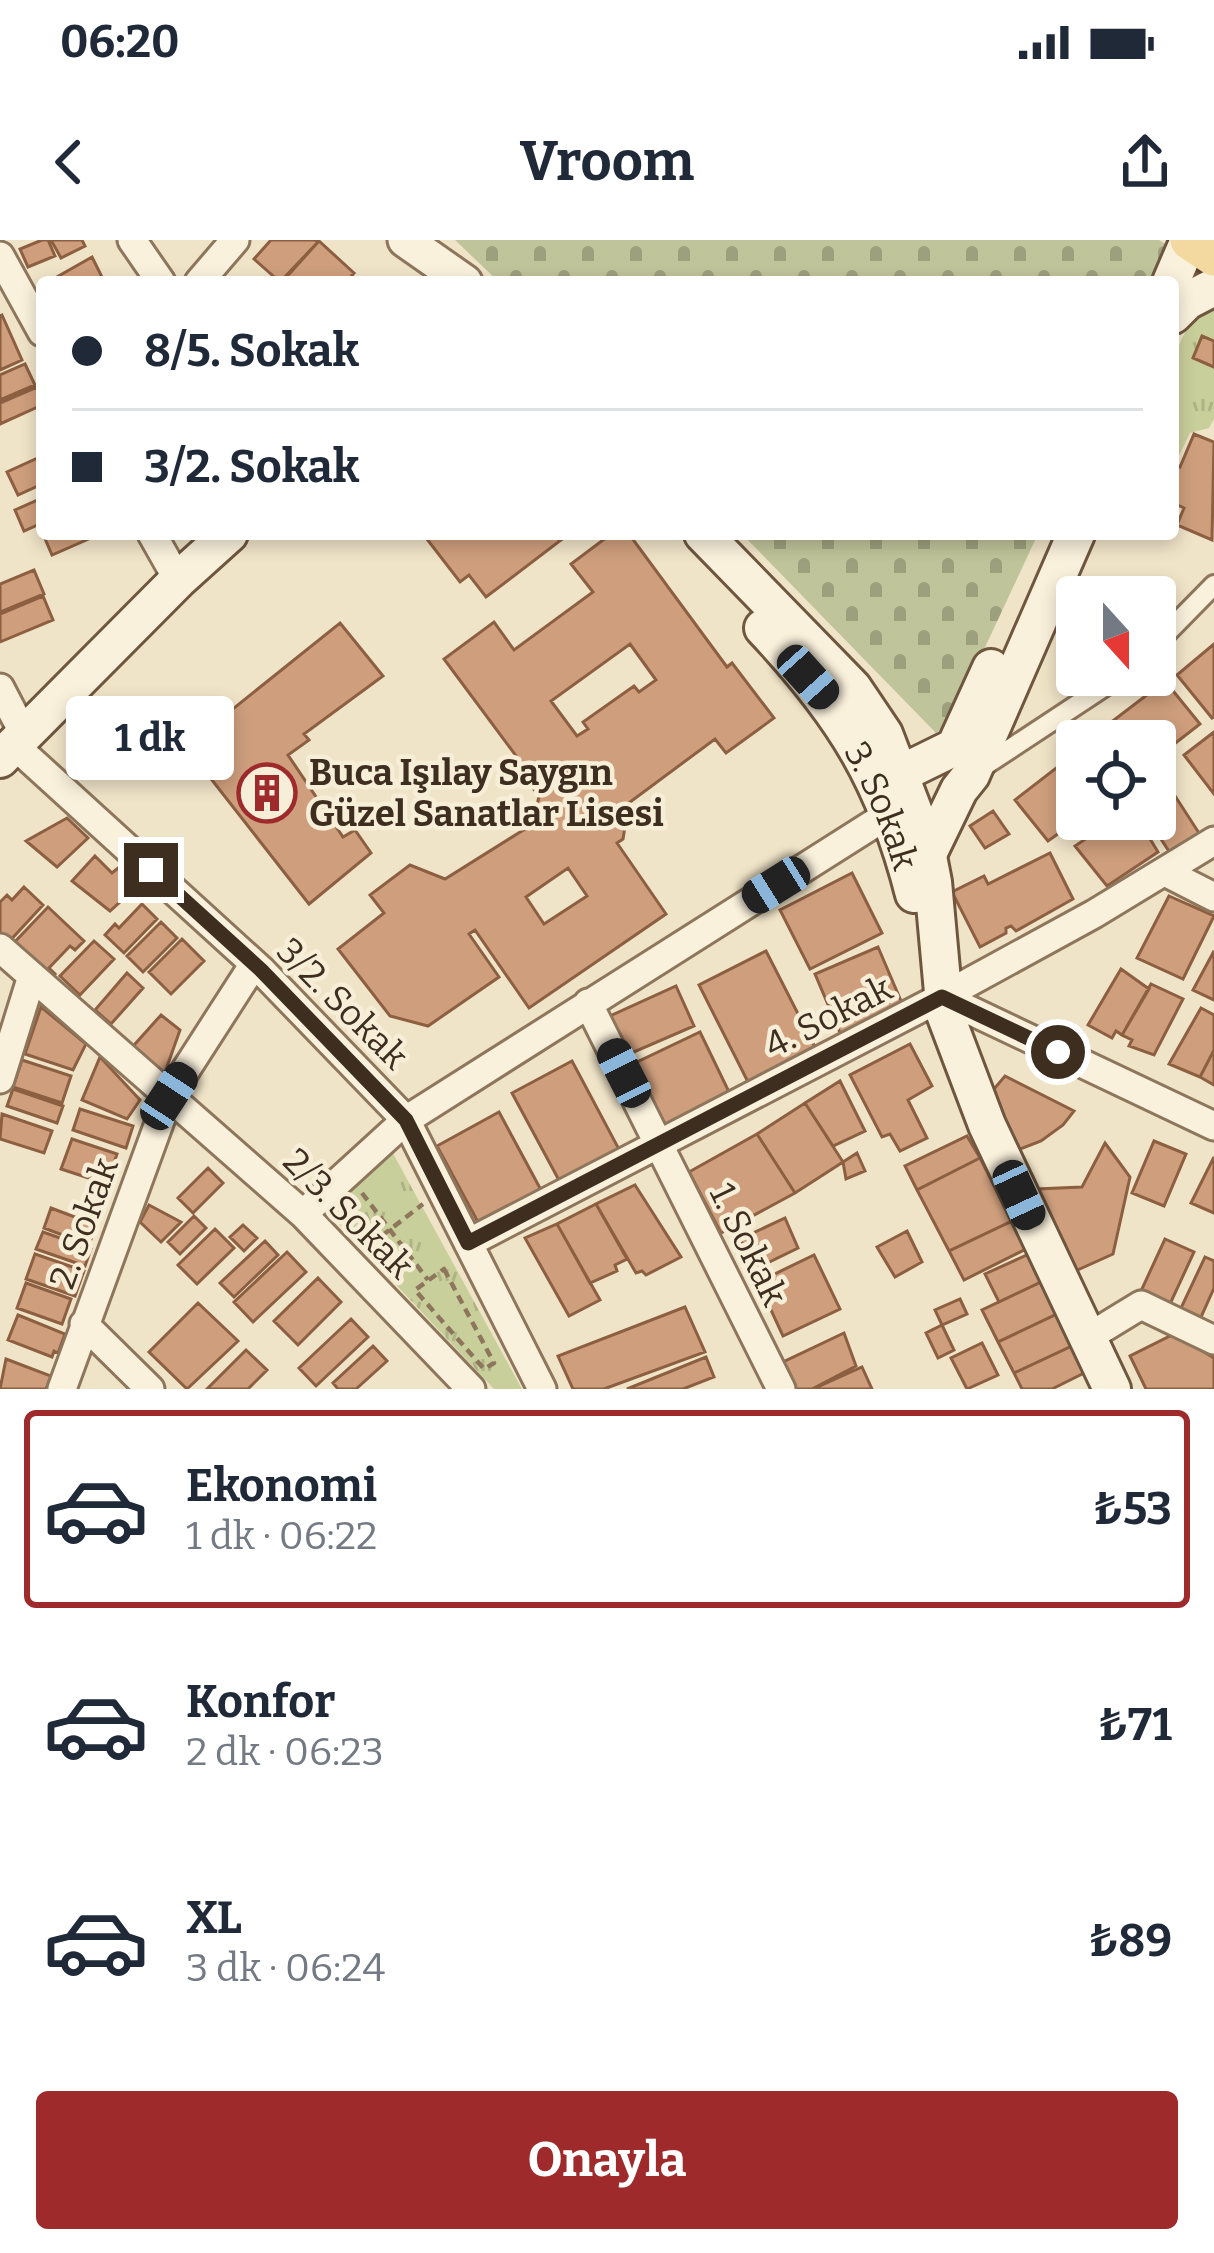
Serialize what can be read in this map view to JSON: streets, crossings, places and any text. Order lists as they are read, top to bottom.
{
  "streets": {
    "main road": ["3. Sokak"],
    "street": [
      "3/2. Sokak",
      "4. Sokak",
      "2/3. Sokak",
      "2. Sokak",
      "1. Sokak"
    ]
  },
  "crossings": [
    ["3. Sokak", "4. Sokak"],
    ["3/2. Sokak", "2/3. Sokak"],
    ["3/2. Sokak", "2. Sokak"],
    ["4. Sokak", "2/3. Sokak"],
    ["4. Sokak", "1. Sokak"],
    ["2/3. Sokak", "2. Sokak"]
  ],
  "places": {
    "building": ["Buca Işılay Saygın Güzel Sanatlar Lisesi"]
  },
  "north": "bottom",
  "page": {
    "status": "06:20",
    "header": "Vroom",
    "banner": ["8/5. Sokak", "3/2. Sokak"],
    "bubble": "1 dk",
    "list": [
      {
        "name": "Ekonomi",
        "note": "1 dk · 06:22",
        "value": "₺53"
      },
      {
        "name": "Konfor",
        "note": "2 dk · 06:23",
        "value": "₺71"
      },
      {
        "name": "XL",
        "note": "3 dk · 06:24",
        "value": "₺89"
      }
    ],
    "buttons": "Onayla"
  }
}
